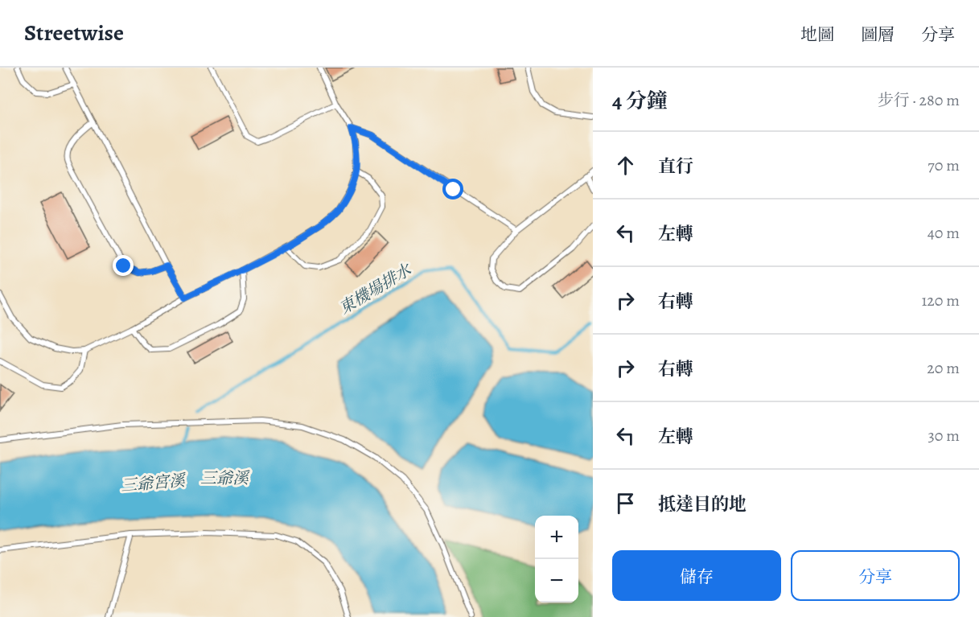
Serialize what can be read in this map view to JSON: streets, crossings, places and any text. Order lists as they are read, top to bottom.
{
  "water": ["東機場排水", "三爺溪", "三爺宮溪"],
  "page": {
    "header": "Streetwise",
    "nav": ["地圖", "圖層", "分享"],
    "heading": ["4 分鐘", "步行 · 280 m"],
    "list": [
      ["直行", "70 m"],
      ["左轉", "40 m"],
      ["右轉", "120 m"],
      ["右轉", "20 m"],
      ["左轉", "30 m"],
      "抵達目的地"
    ],
    "map_buttons": ["+", "−"],
    "buttons": ["儲存", "分享"]
  }
}
